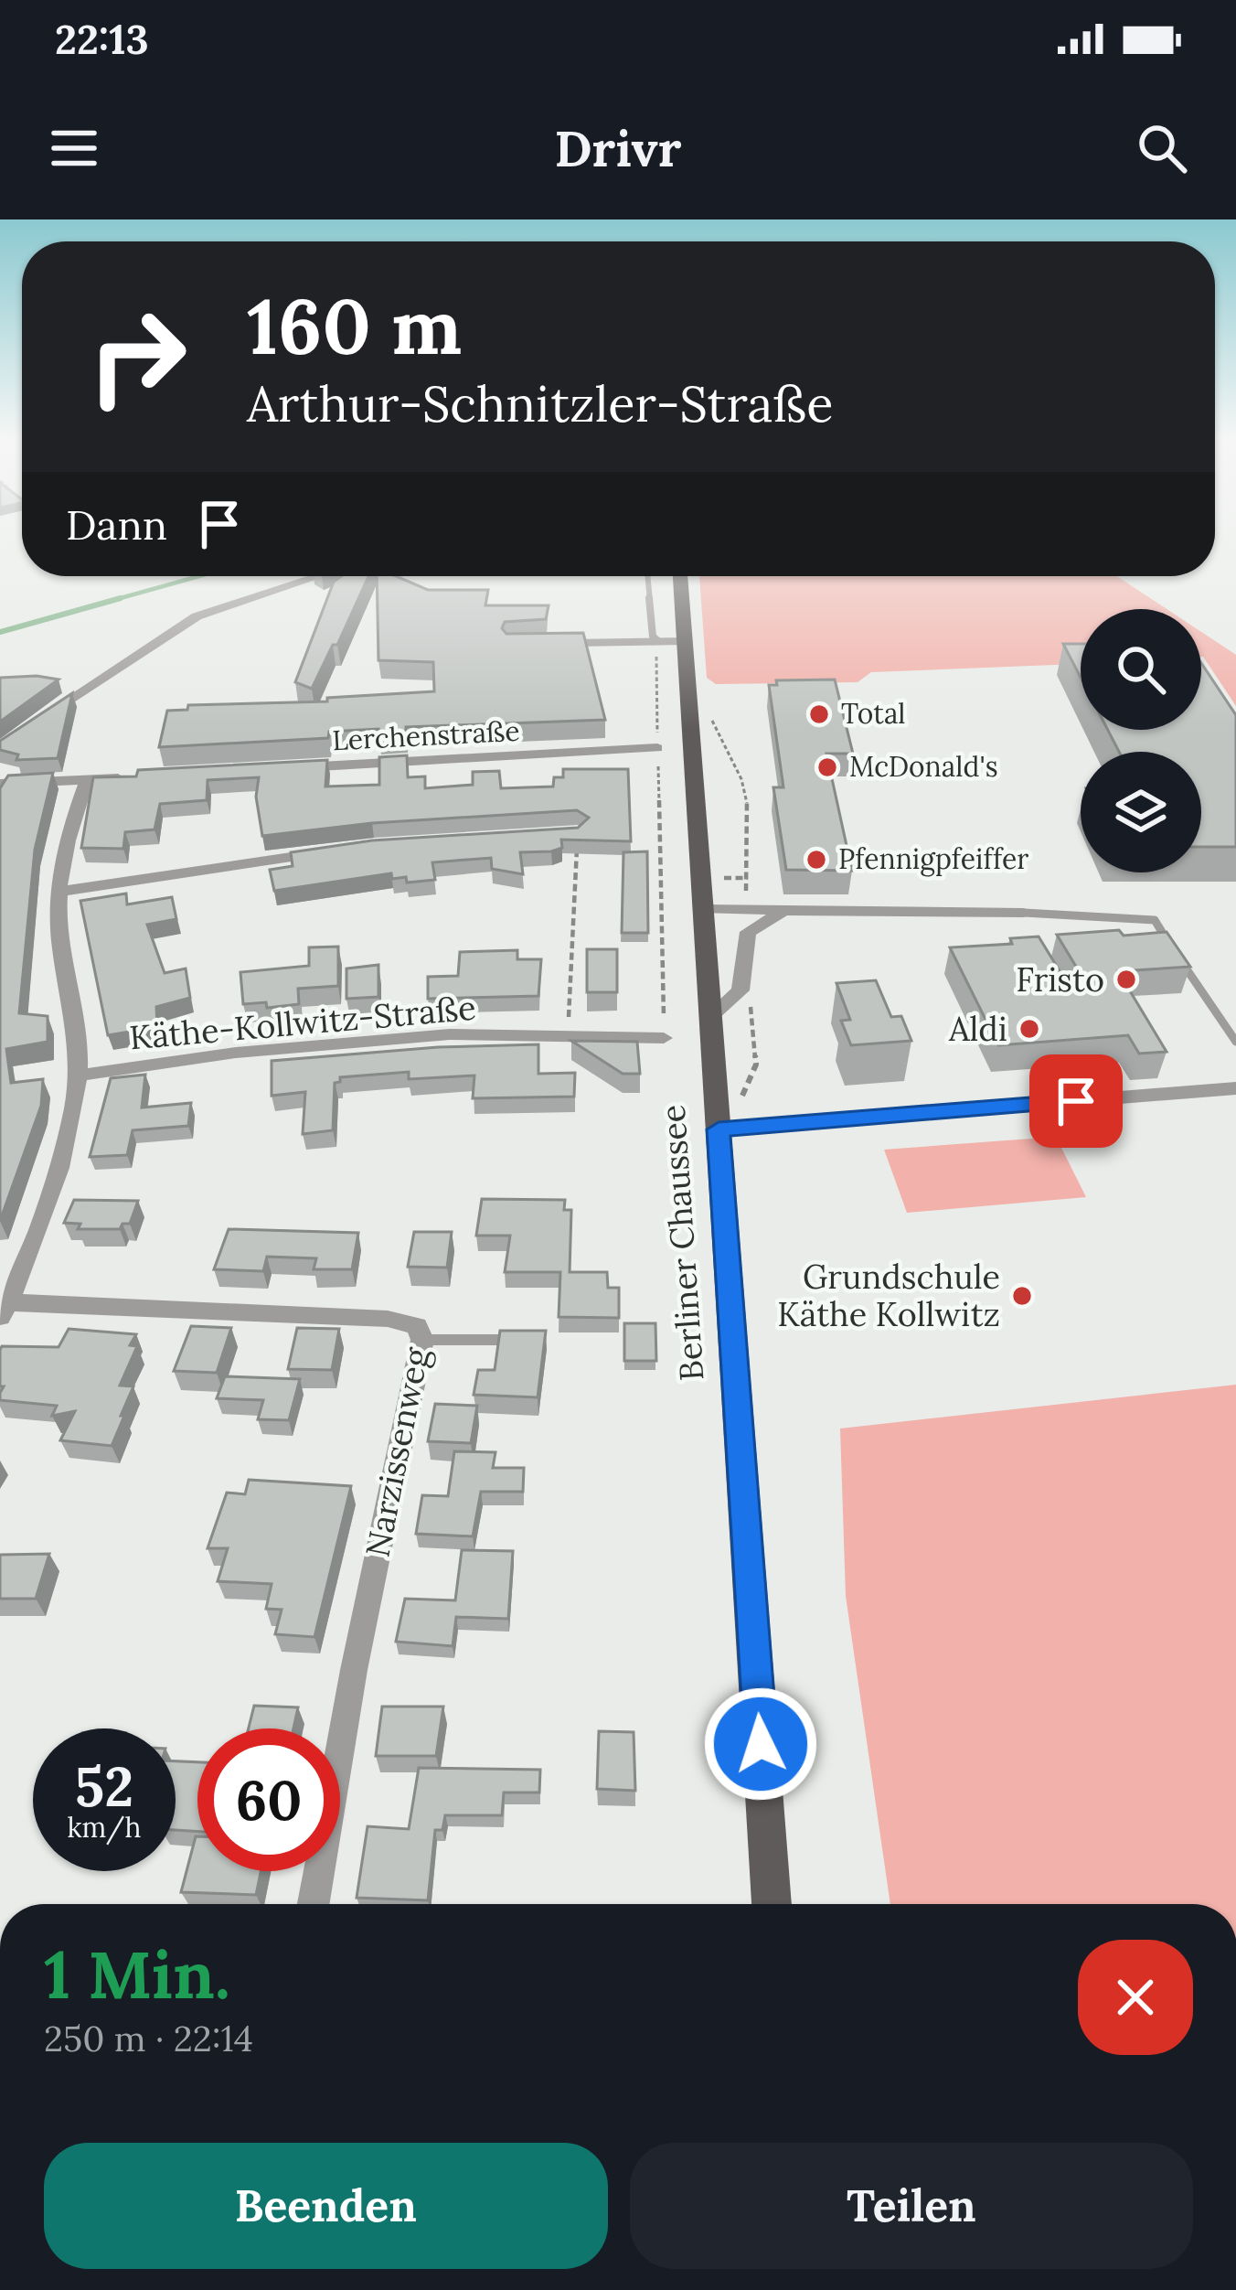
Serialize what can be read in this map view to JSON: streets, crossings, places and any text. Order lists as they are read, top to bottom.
{
  "streets": {
    "main road": ["Berliner Chaussee"],
    "street": ["Lerchenstraße", "Käthe-Kollwitz-Straße", "Narzissenweg"]
  },
  "places": [
    "Total",
    "McDonald's",
    "Pfennigpfeiffer",
    "Fristo",
    "Aldi",
    "Grundschule Käthe Kollwitz"
  ],
  "page": {
    "status": "22:13",
    "header": "Drivr",
    "turn": ["160 m", "Arthur-Schnitzler-Straße"],
    "then": "Dann",
    "speed": "52 km/h",
    "limit": "60",
    "heading": ["1 Min.", "250 m · 22:14"],
    "buttons": ["Beenden", "Teilen"]
  }
}
